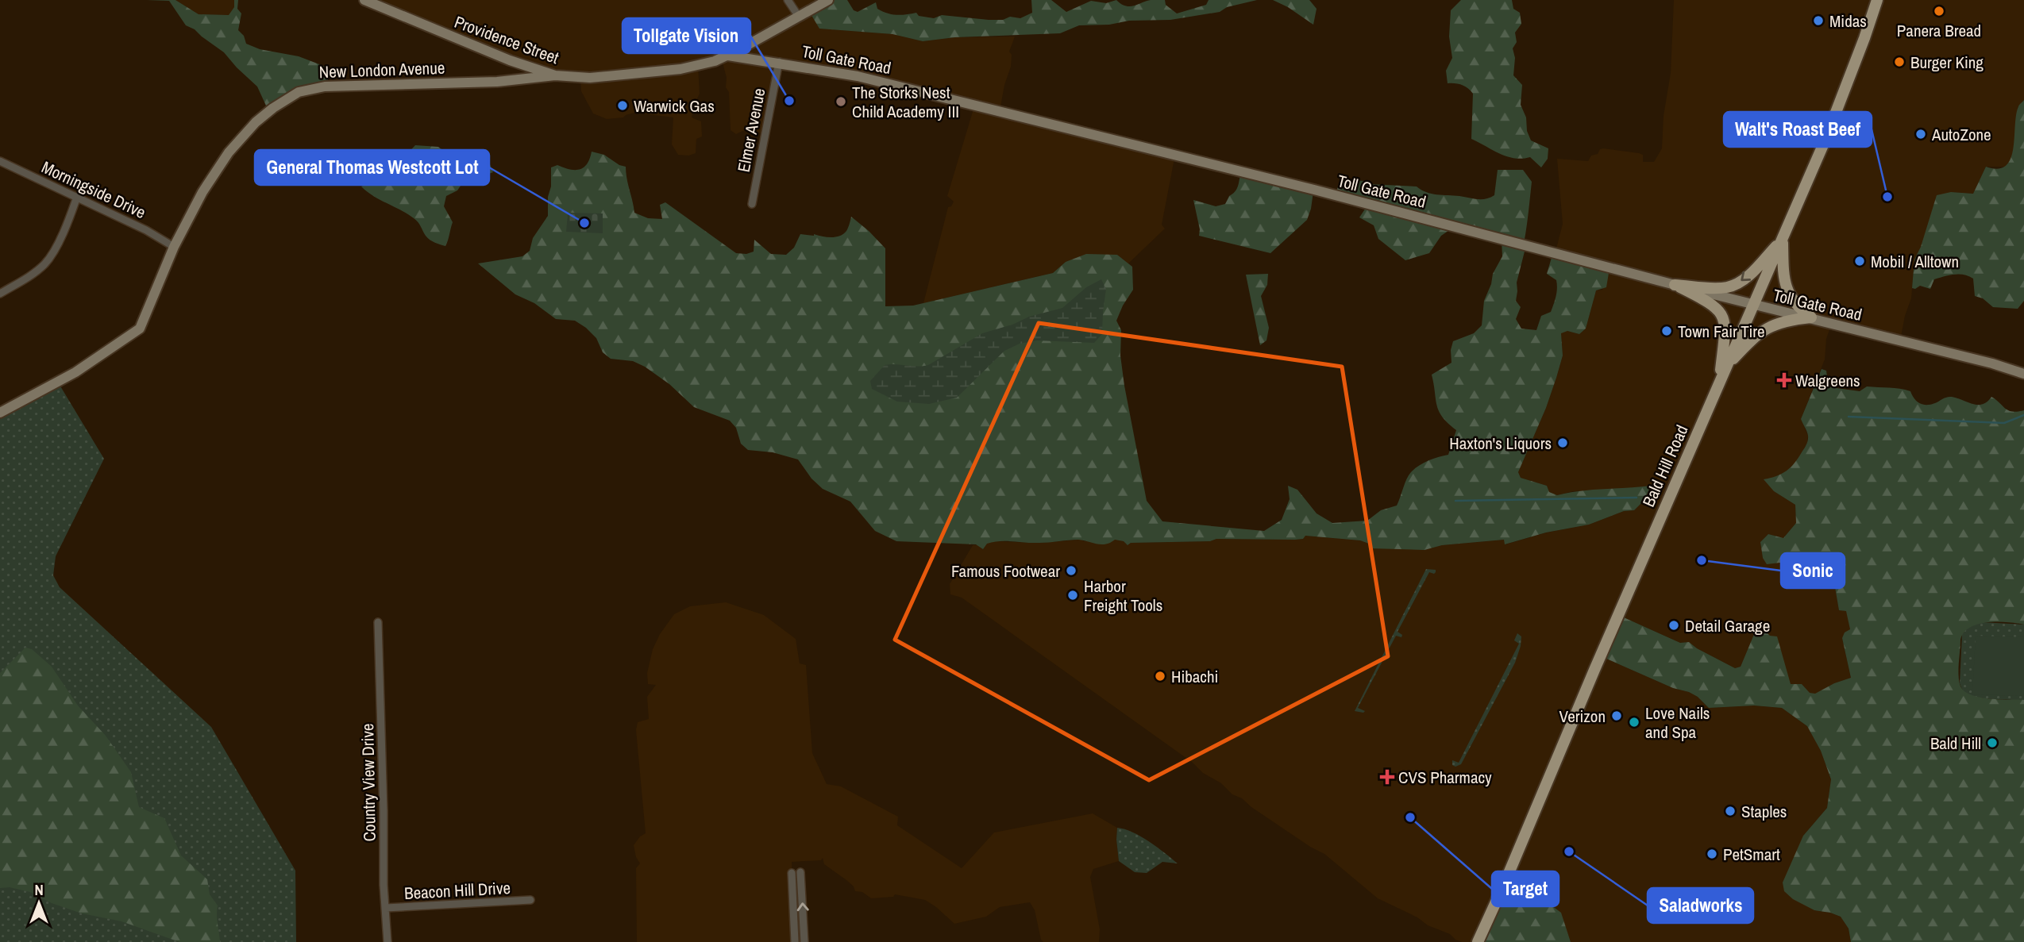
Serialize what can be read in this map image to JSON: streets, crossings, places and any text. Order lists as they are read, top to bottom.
{
  "streets": {
    "main road": [
      "Providence Street",
      "Toll Gate Road",
      "New London Avenue",
      "Bald Hill Road"
    ],
    "street": [
      "Elmer Avenue",
      "Morningside Drive",
      "Country View Drive",
      "Beacon Hill Drive"
    ]
  },
  "crossings": [
    ["Providence Street", "Toll Gate Road"],
    ["Providence Street", "New London Avenue"],
    ["Toll Gate Road", "Elmer Avenue"],
    ["Toll Gate Road", "Bald Hill Road"],
    ["New London Avenue", "Morningside Drive"],
    ["Country View Drive", "Beacon Hill Drive"]
  ],
  "places": {
    "other": [
      "Panera Bread",
      "Midas",
      "Burger King",
      "Tollgate Vision",
      "The Storks Nest Child Academy III",
      "Warwick Gas",
      "AutoZone",
      "Walt's Roast Beef",
      "General Thomas Westcott Lot",
      "Mobil / Alltown",
      "Town Fair Tire",
      "Haxton's Liquors",
      "Sonic",
      "Famous Footwear",
      "Harbor Freight Tools",
      "Detail Garage",
      "Hibachi",
      "Verizon",
      "Love Nails and Spa",
      "Bald Hill",
      "Staples",
      "Target",
      "Saladworks",
      "PetSmart"
    ],
    "health": ["Walgreens", "CVS Pharmacy"]
  },
  "north": "top"
}
